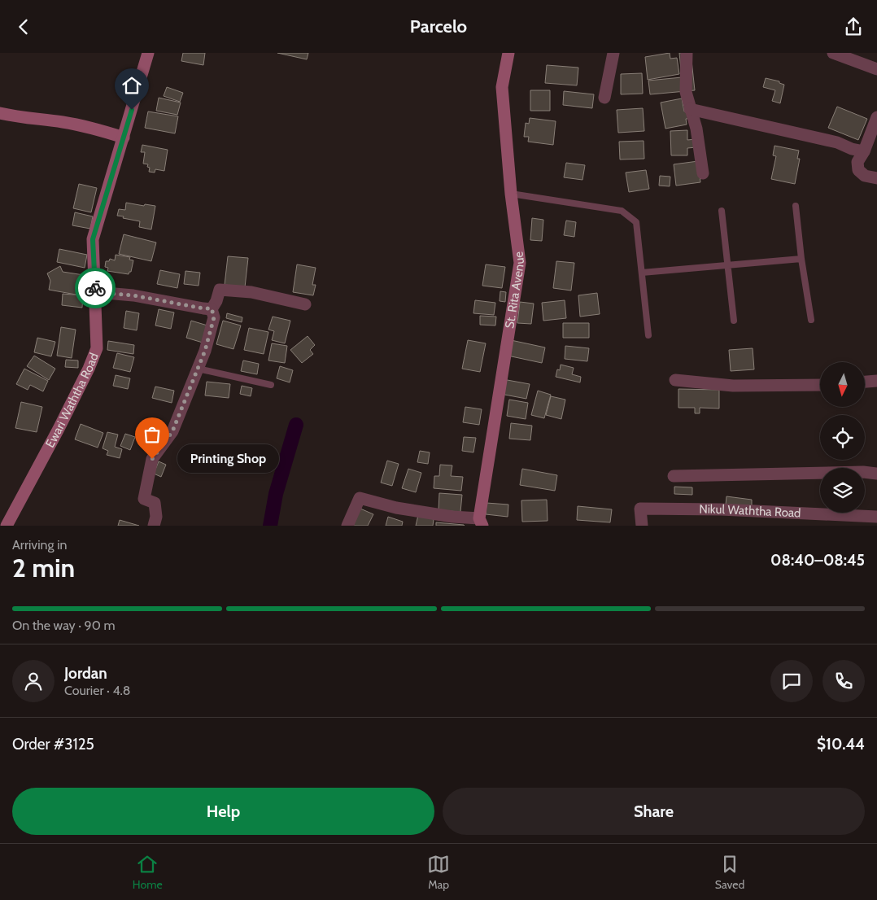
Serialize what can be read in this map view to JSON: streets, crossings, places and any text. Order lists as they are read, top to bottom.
{
  "streets": {
    "street": ["St. Rita Avenue", "Ewari Waththa Road", "Nikul Waththa Road"]
  },
  "places": ["Printing Shop"],
  "north": "bottom",
  "page": {
    "header": "Parcelo",
    "bubble": "Printing Shop",
    "heading": ["2 min", "Arriving in", "08:40–08:45"],
    "panel": [
      "Jordan",
      "Courier · 4.8",
      "Order #3125",
      "$10.44"
    ],
    "bar": "On the way · 90 m",
    "buttons": ["Help", "Share"],
    "tabs": ["Home", "Map", "Saved"]
  }
}
